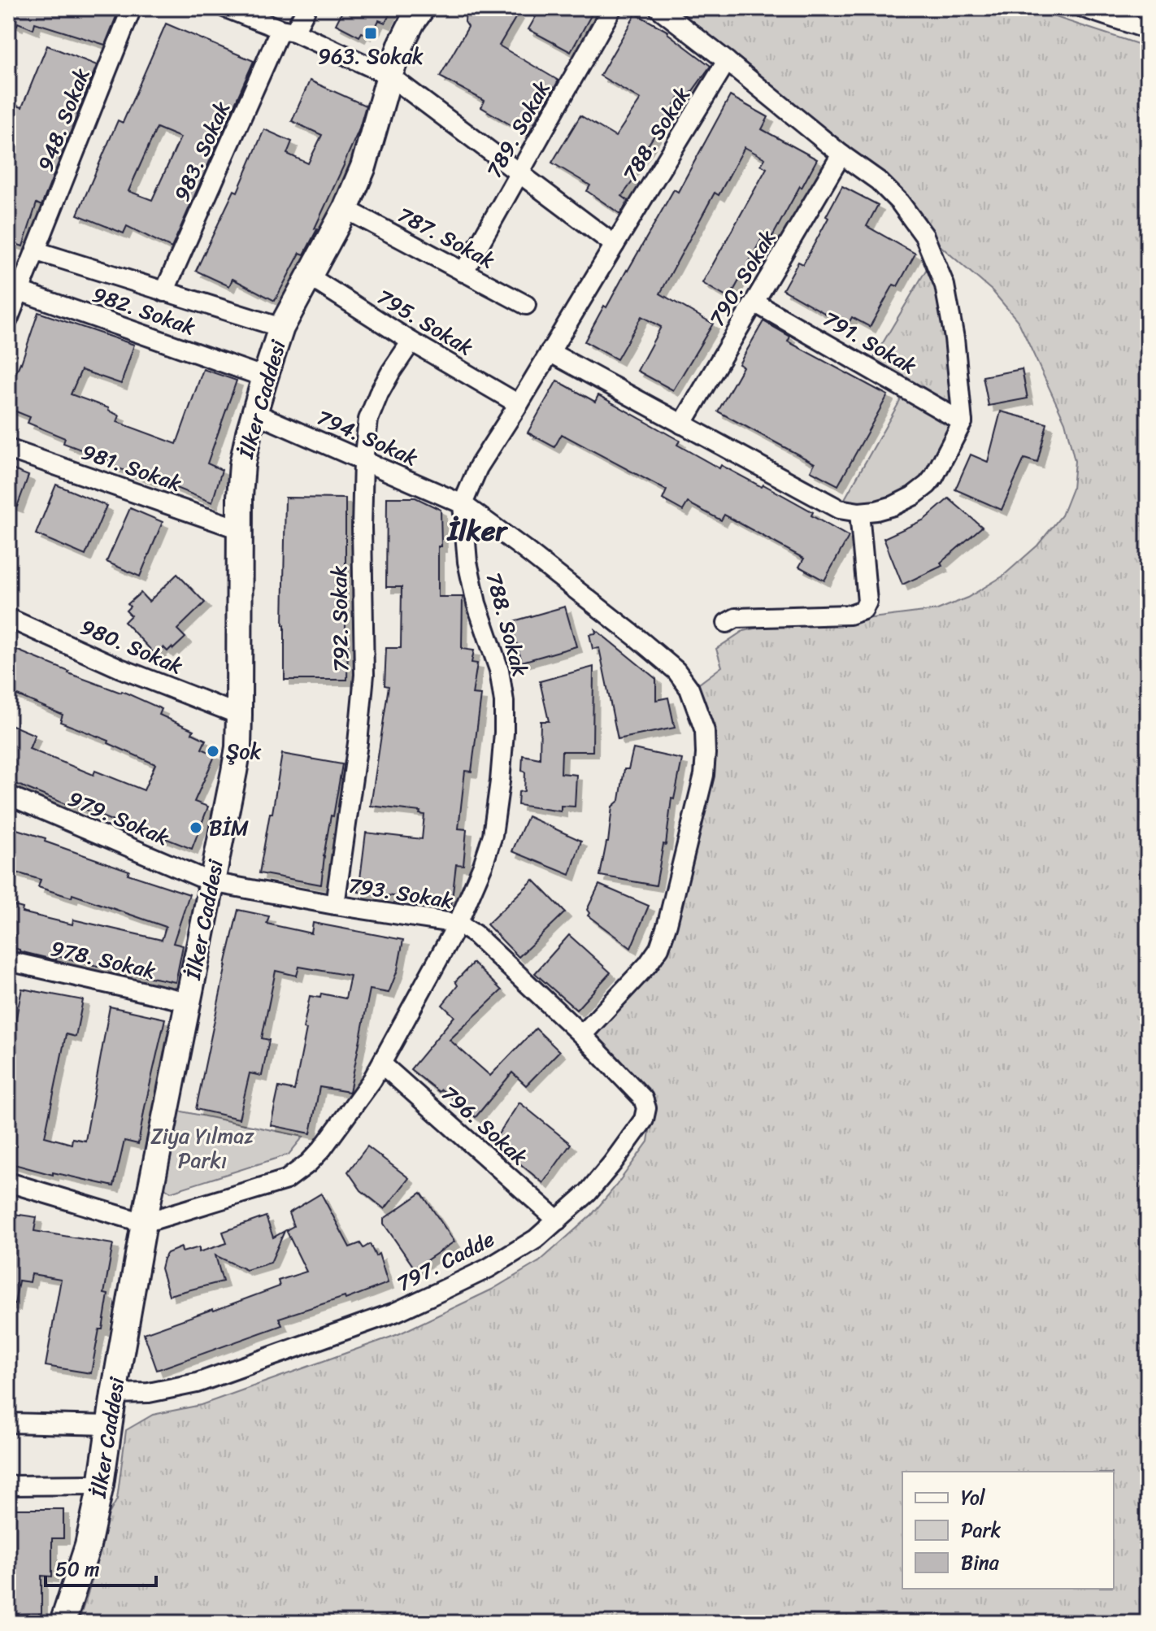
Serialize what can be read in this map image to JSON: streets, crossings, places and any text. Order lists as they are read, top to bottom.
{
  "streets": {
    "main road": ["İlker Caddesi"],
    "street": [
      "948. Sokak",
      "789. Sokak",
      "788. Sokak",
      "983. Sokak",
      "787. Sokak",
      "790. Sokak",
      "982. Sokak",
      "795. Sokak",
      "791. Sokak",
      "794. Sokak",
      "981. Sokak",
      "792. Sokak",
      "980. Sokak",
      "979. Sokak",
      "793. Sokak",
      "978. Sokak",
      "796. Sokak",
      "797. Cadde"
    ]
  },
  "crossings": [
    ["948. Sokak", "982. Sokak"],
    ["789. Sokak", "787. Sokak"],
    ["788. Sokak", "795. Sokak"],
    ["788. Sokak", "İlker Caddesi"],
    ["788. Sokak", "794. Sokak"],
    ["788. Sokak", "793. Sokak"],
    ["788. Sokak", "796. Sokak"],
    ["983. Sokak", "982. Sokak"],
    ["787. Sokak", "İlker Caddesi"],
    ["790. Sokak", "791. Sokak"],
    ["982. Sokak", "İlker Caddesi"],
    ["795. Sokak", "İlker Caddesi"],
    ["795. Sokak", "792. Sokak"],
    ["İlker Caddesi", "794. Sokak"],
    ["İlker Caddesi", "981. Sokak"],
    ["İlker Caddesi", "980. Sokak"],
    ["İlker Caddesi", "979. Sokak"],
    ["İlker Caddesi", "793. Sokak"],
    ["İlker Caddesi", "978. Sokak"],
    ["İlker Caddesi", "797. Cadde"],
    ["794. Sokak", "792. Sokak"],
    ["794. Sokak", "793. Sokak"],
    ["794. Sokak", "797. Cadde"],
    ["792. Sokak", "793. Sokak"],
    ["979. Sokak", "793. Sokak"],
    ["793. Sokak", "797. Cadde"],
    ["796. Sokak", "797. Cadde"]
  ],
  "districts": ["İlker"],
  "parks": ["Ziya Yılmaz Parkı"],
  "places": {
    "transit": ["963. Sokak"],
    "other": ["Şok", "BİM"]
  },
  "legend": ["Yol", "Park", "Bina"],
  "scale_bar": "50 m"
}
